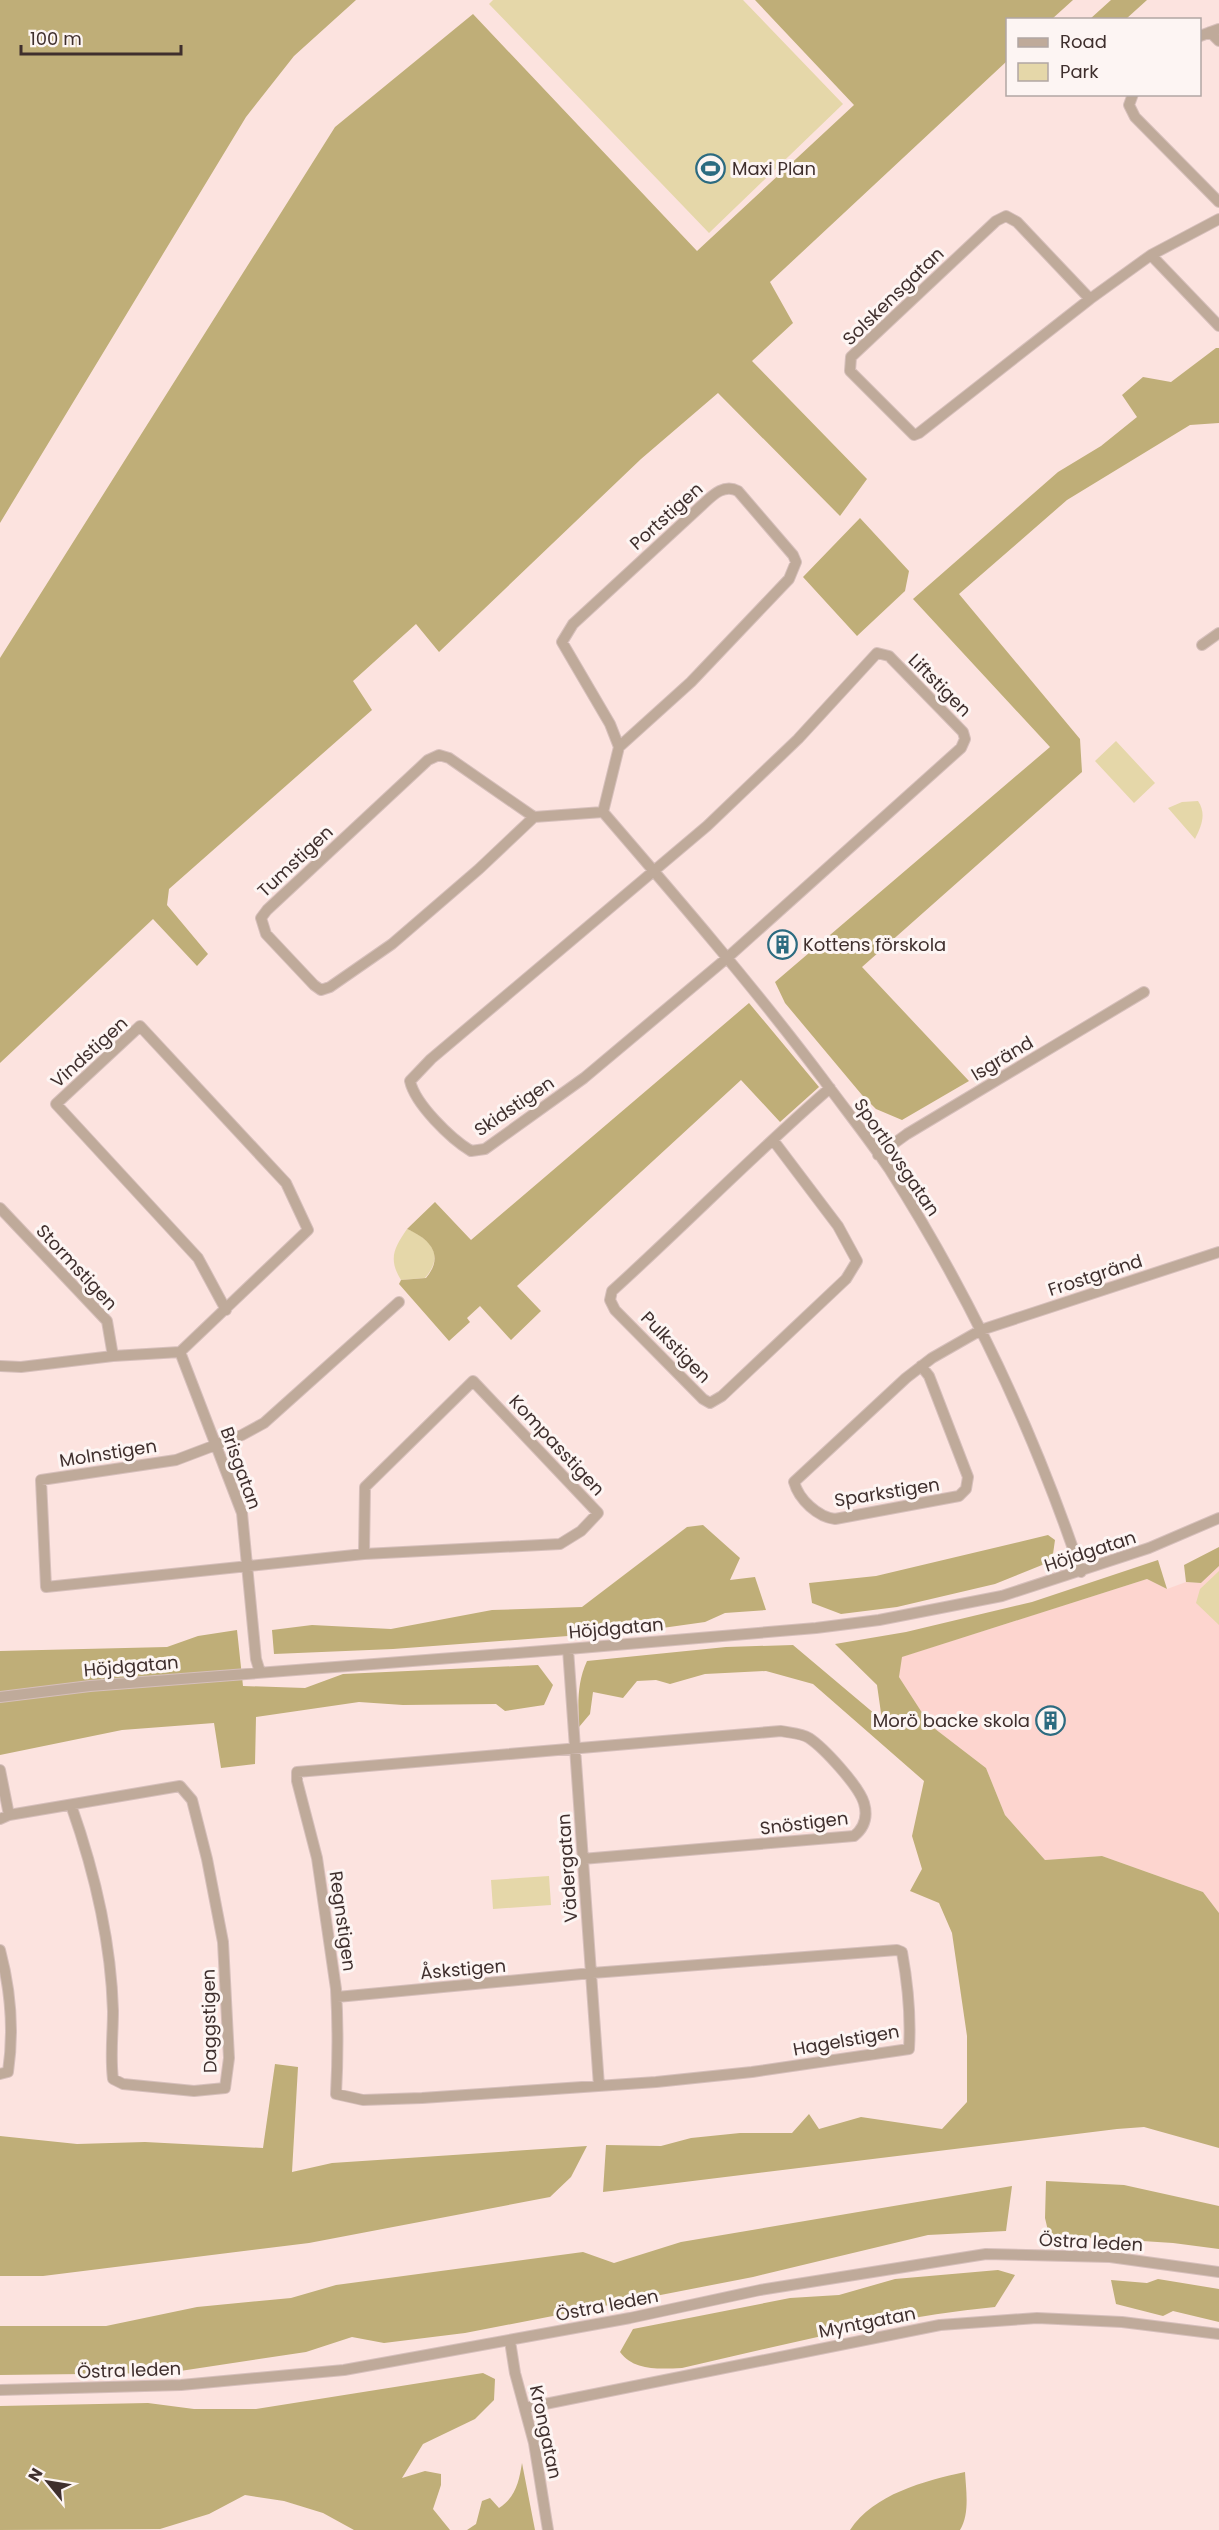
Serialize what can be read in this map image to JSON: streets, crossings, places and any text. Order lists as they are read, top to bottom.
{
  "streets": {
    "street": [
      "Solskensgatan",
      "Portstigen",
      "Liftstigen",
      "Tumstigen",
      "Vindstigen",
      "Isgränd",
      "Skidstigen",
      "Sportlovsgatan",
      "Stormstigen",
      "Frostgränd",
      "Pulkstigen",
      "Kompasstigen",
      "Molnstigen",
      "Brisgatan",
      "Sparkstigen",
      "Höjdgatan",
      "Snöstigen",
      "Vädergatan",
      "Regnstigen",
      "Åskstigen",
      "Daggstigen",
      "Hagelstigen",
      "Östra leden",
      "Myntgatan",
      "Krongatan"
    ]
  },
  "crossings": [
    ["Liftstigen", "Skidstigen"],
    ["Liftstigen", "Sportlovsgatan"],
    ["Vindstigen", "Brisgatan"],
    ["Isgränd", "Sportlovsgatan"],
    ["Skidstigen", "Sportlovsgatan"],
    ["Sportlovsgatan", "Frostgränd"],
    ["Sportlovsgatan", "Pulkstigen"],
    ["Sportlovsgatan", "Sparkstigen"],
    ["Sportlovsgatan", "Höjdgatan"],
    ["Frostgränd", "Sparkstigen"],
    ["Kompasstigen", "Molnstigen"],
    ["Kompasstigen", "Brisgatan"],
    ["Molnstigen", "Brisgatan"],
    ["Brisgatan", "Höjdgatan"],
    ["Höjdgatan", "Vädergatan"],
    ["Snöstigen", "Vädergatan"],
    ["Snöstigen", "Regnstigen"],
    ["Vädergatan", "Regnstigen"],
    ["Vädergatan", "Åskstigen"],
    ["Vädergatan", "Hagelstigen"],
    ["Regnstigen", "Åskstigen"],
    ["Regnstigen", "Hagelstigen"],
    ["Åskstigen", "Hagelstigen"],
    ["Östra leden", "Krongatan"],
    ["Myntgatan", "Krongatan"]
  ],
  "places": {
    "sports": ["Maxi Plan"],
    "building": ["Kottens förskola", "Morö backe skola"]
  },
  "legend": ["Road", "Park"],
  "scale_bar": "100 m",
  "north": "top left"
}
